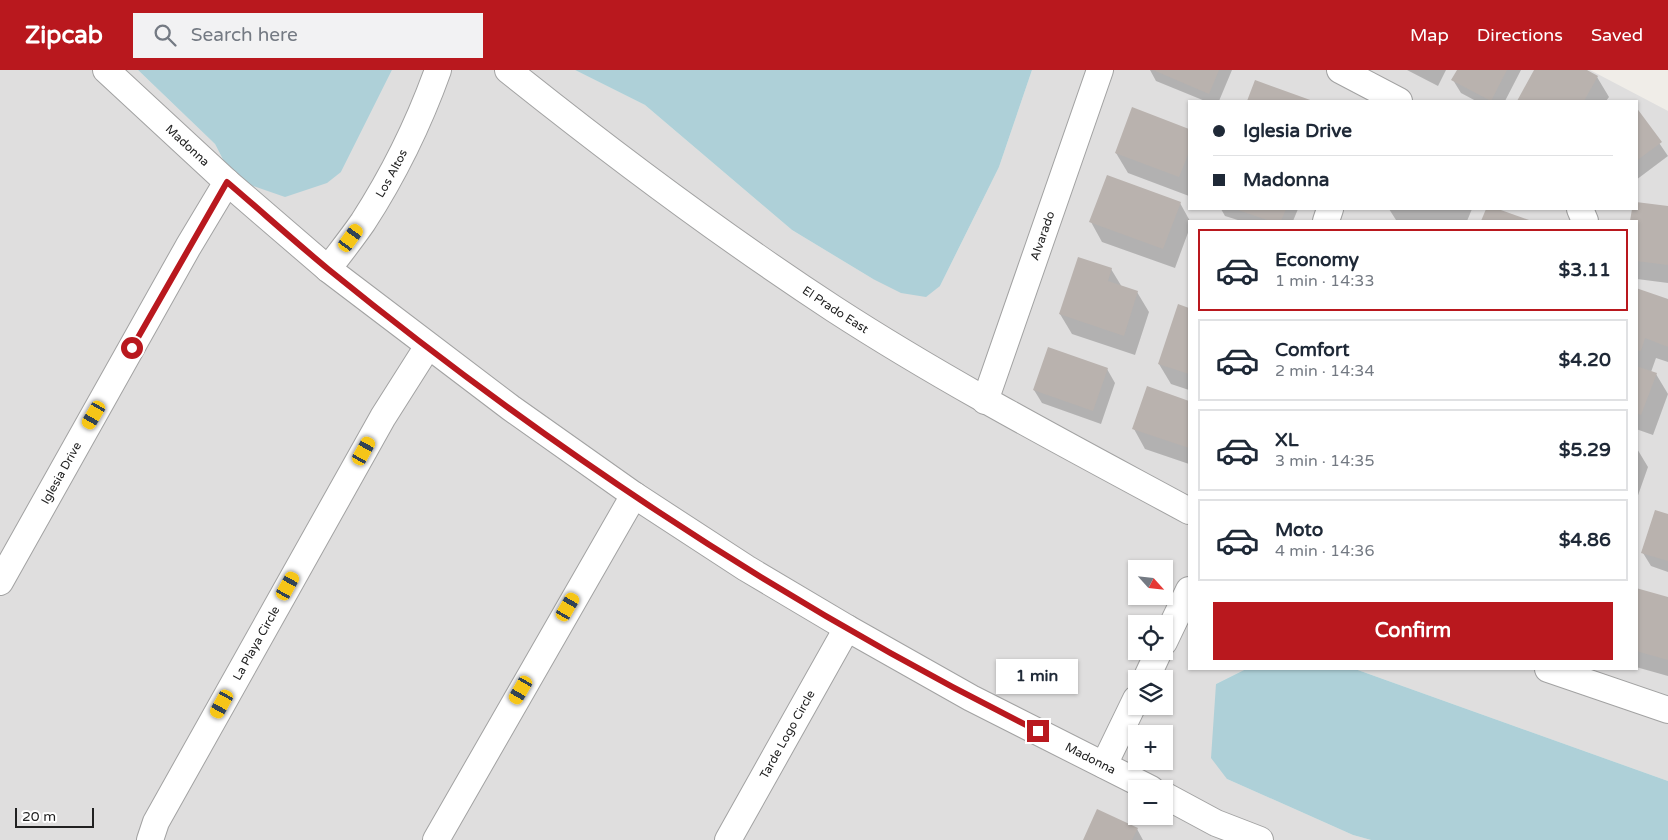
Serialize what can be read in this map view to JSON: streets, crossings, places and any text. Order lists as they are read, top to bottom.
{
  "streets": {
    "street": [
      "Madonna",
      "Los Altos",
      "Alvarado",
      "El Prado East",
      "Iglesia Drive",
      "La Playa Circle",
      "Tarde Logo Circle"
    ]
  },
  "crossings": [
    ["Madonna", "Los Altos"],
    ["Madonna", "Iglesia Drive"],
    ["Madonna", "La Playa Circle"],
    ["Madonna", "Tarde Logo Circle"],
    ["Alvarado", "El Prado East"]
  ],
  "scale_bar": "20 m",
  "north": "bottom right",
  "page": {
    "header": "Zipcab",
    "search": "Search here",
    "nav": ["Map", "Directions", "Saved"],
    "banner": ["Iglesia Drive", "Madonna"],
    "list": [
      {
        "name": "Economy",
        "note": "1 min · 14:33",
        "value": "$3.11"
      },
      {
        "name": "Comfort",
        "note": "2 min · 14:34",
        "value": "$4.20"
      },
      {
        "name": "XL",
        "note": "3 min · 14:35",
        "value": "$5.29"
      },
      {
        "name": "Moto",
        "note": "4 min · 14:36",
        "value": "$4.86"
      }
    ],
    "map_buttons": ["+", "−"],
    "buttons": "Confirm",
    "bubble": "1 min",
    "scale": "20 m"
  }
}
